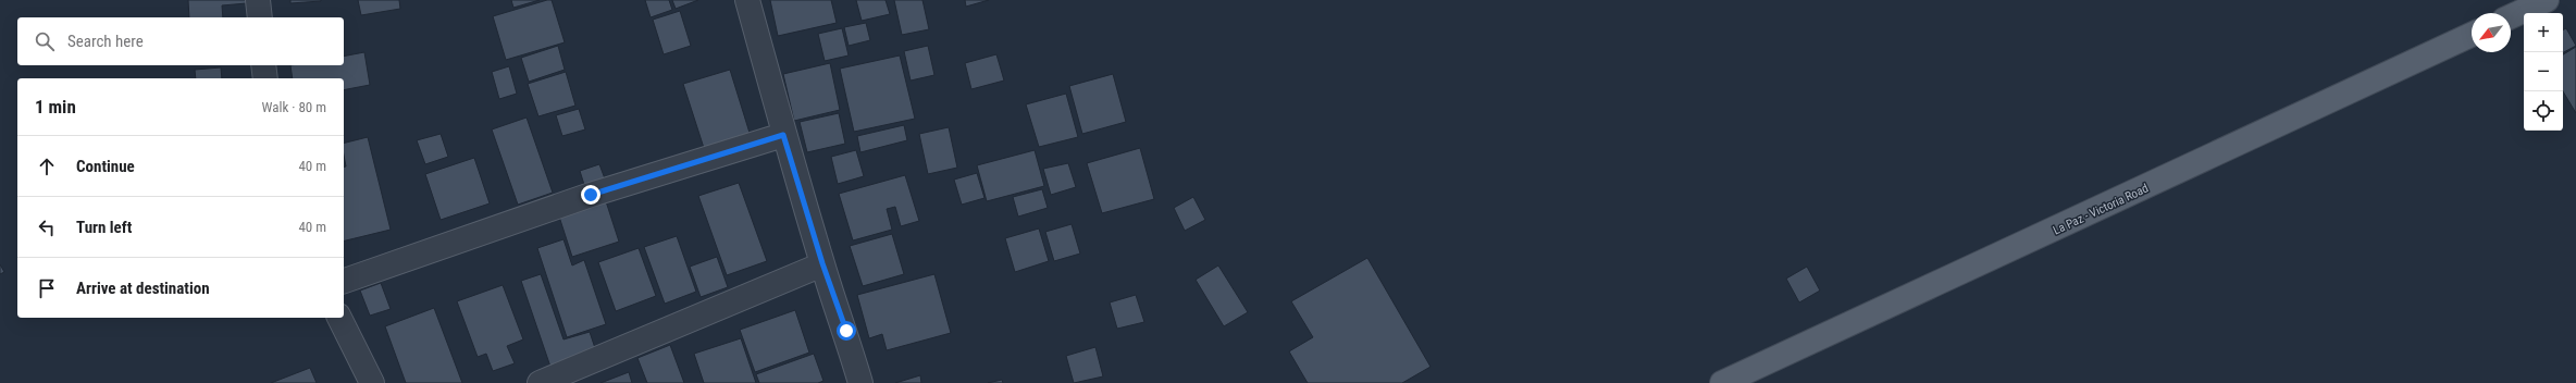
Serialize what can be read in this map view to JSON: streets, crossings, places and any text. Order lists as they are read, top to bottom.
{
  "streets": {
    "main road": ["La Paz - Victoria Road"]
  },
  "north": "bottom left",
  "page": {
    "map_buttons": ["+", "−"],
    "search": "Search here",
    "heading": ["1 min", "Walk · 80 m"],
    "list": [
      ["Continue", "40 m"],
      ["Turn left", "40 m"],
      "Arrive at destination"
    ]
  }
}
